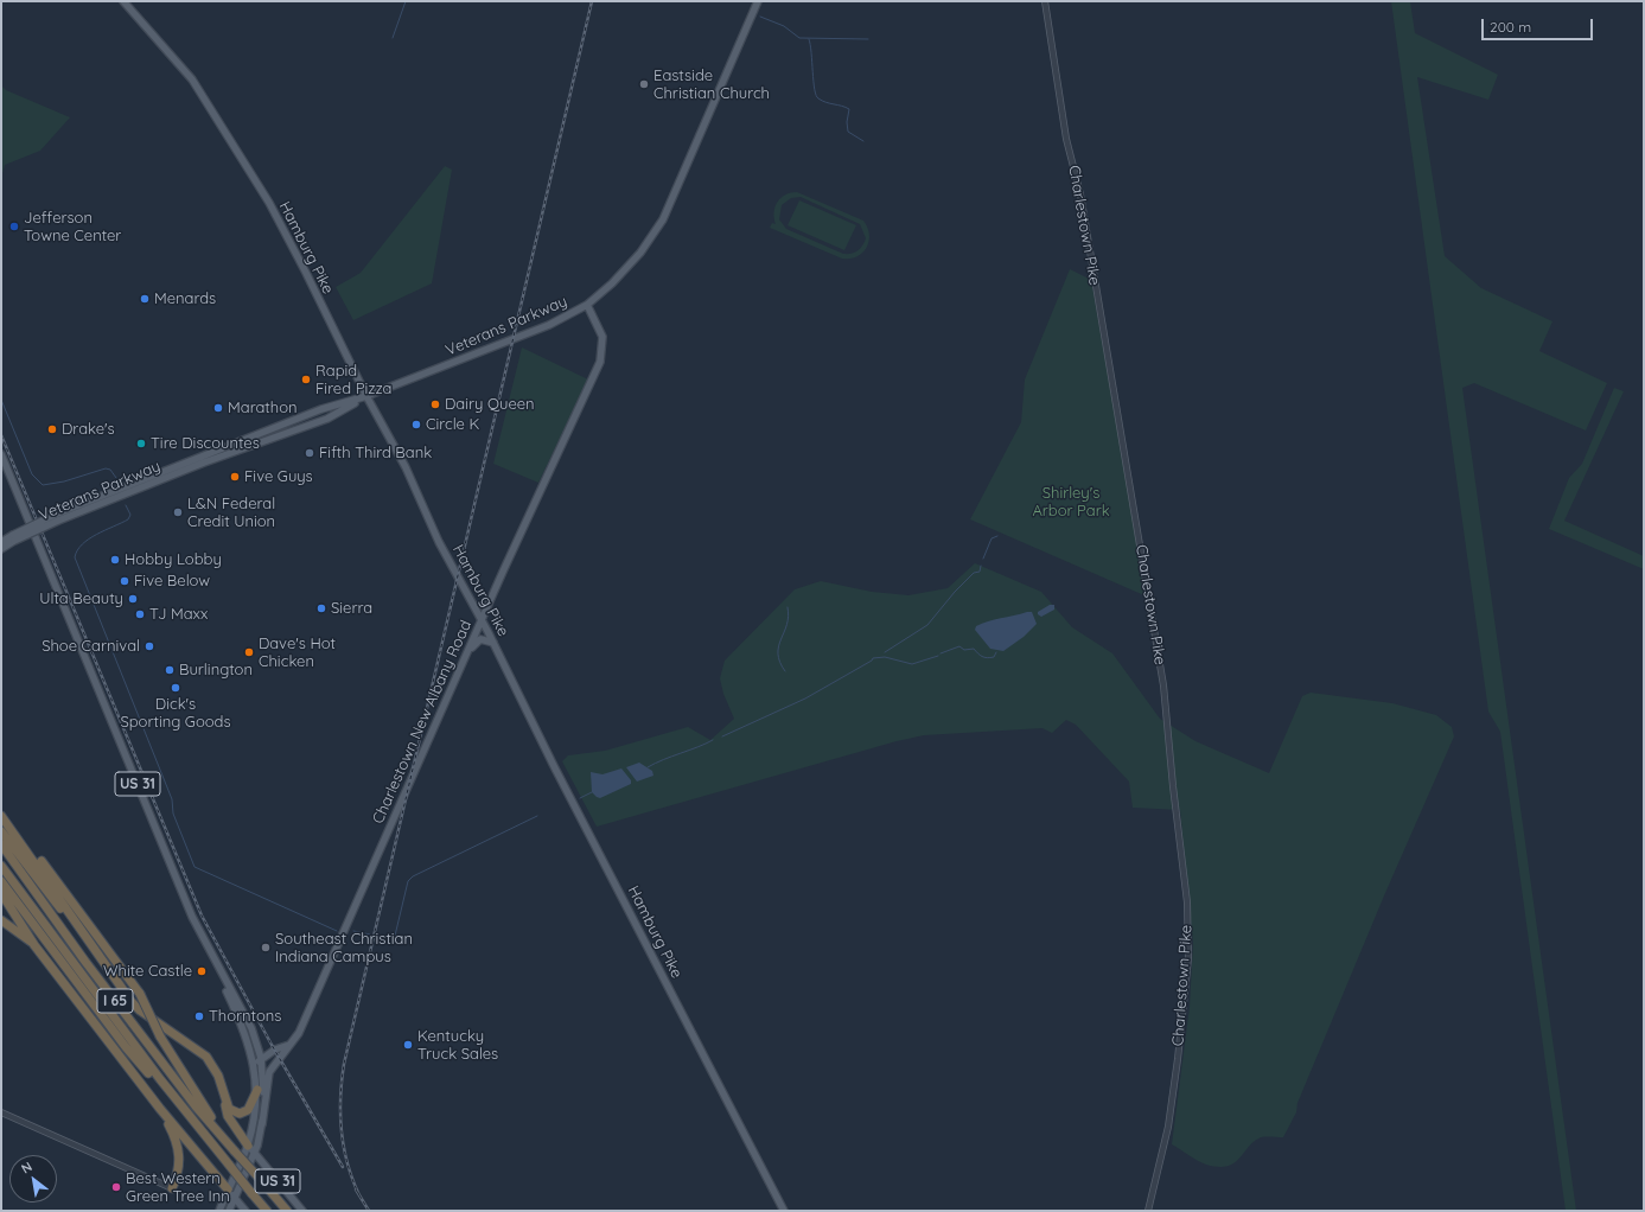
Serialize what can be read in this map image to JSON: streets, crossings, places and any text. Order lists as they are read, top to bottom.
{
  "streets": {
    "highway": ["I 65"],
    "main road": [
      "Hamburg Pike",
      "Veterans Parkway",
      "Charlestown New Albany Road",
      "US 31"
    ],
    "street": ["Charlestown Pike"]
  },
  "crossings": [
    ["Hamburg Pike", "Veterans Parkway"],
    ["Hamburg Pike", "Charlestown New Albany Road"],
    ["Veterans Parkway", "Charlestown New Albany Road"],
    ["Charlestown New Albany Road", "US 31"]
  ],
  "parks": ["Shirley's Arbor Park"],
  "places": [
    "Eastside Christian Church",
    "Jefferson Towne Center",
    "Menards",
    "Rapid Fired Pizza",
    "Dairy Queen",
    "Marathon",
    "Circle K",
    "Drake's",
    "Tire Discountes",
    "Fifth Third Bank",
    "Five Guys",
    "L&N Federal Credit Union",
    "Hobby Lobby",
    "Five Below",
    "Ulta Beauty",
    "Sierra",
    "TJ Maxx",
    "Shoe Carnival",
    "Dave's Hot Chicken",
    "Burlington",
    "Dick's Sporting Goods",
    "Southeast Christian Indiana Campus",
    "White Castle",
    "Thorntons",
    "Kentucky Truck Sales",
    "Best Western Green Tree Inn"
  ],
  "scale_bar": "200 m",
  "north": "top left"
}
